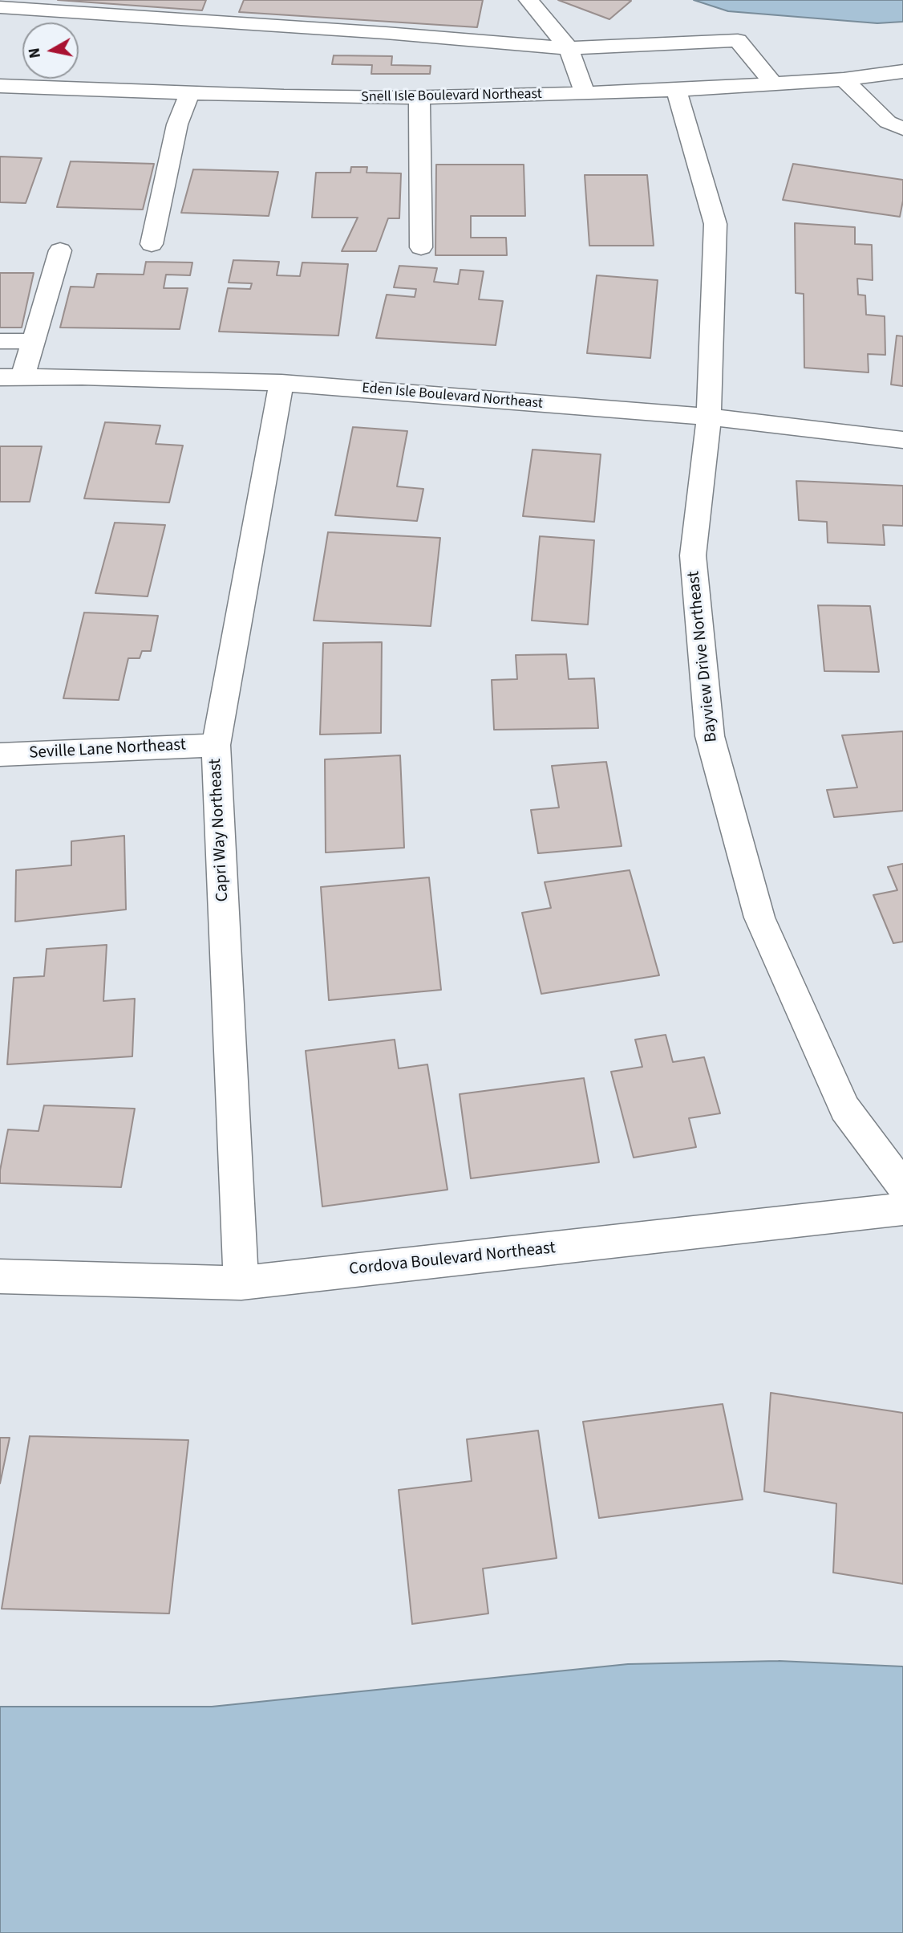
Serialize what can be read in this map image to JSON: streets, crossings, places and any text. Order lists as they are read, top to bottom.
{
  "streets": {
    "street": [
      "Snell Isle Boulevard Northeast",
      "Eden Isle Boulevard Northeast",
      "Bayview Drive Northeast",
      "Seville Lane Northeast",
      "Capri Way Northeast",
      "Cordova Boulevard Northeast"
    ]
  },
  "crossings": [
    ["Snell Isle Boulevard Northeast", "Bayview Drive Northeast"],
    ["Eden Isle Boulevard Northeast", "Bayview Drive Northeast"],
    ["Eden Isle Boulevard Northeast", "Capri Way Northeast"],
    ["Seville Lane Northeast", "Capri Way Northeast"],
    ["Capri Way Northeast", "Cordova Boulevard Northeast"]
  ],
  "north": "left"
}
